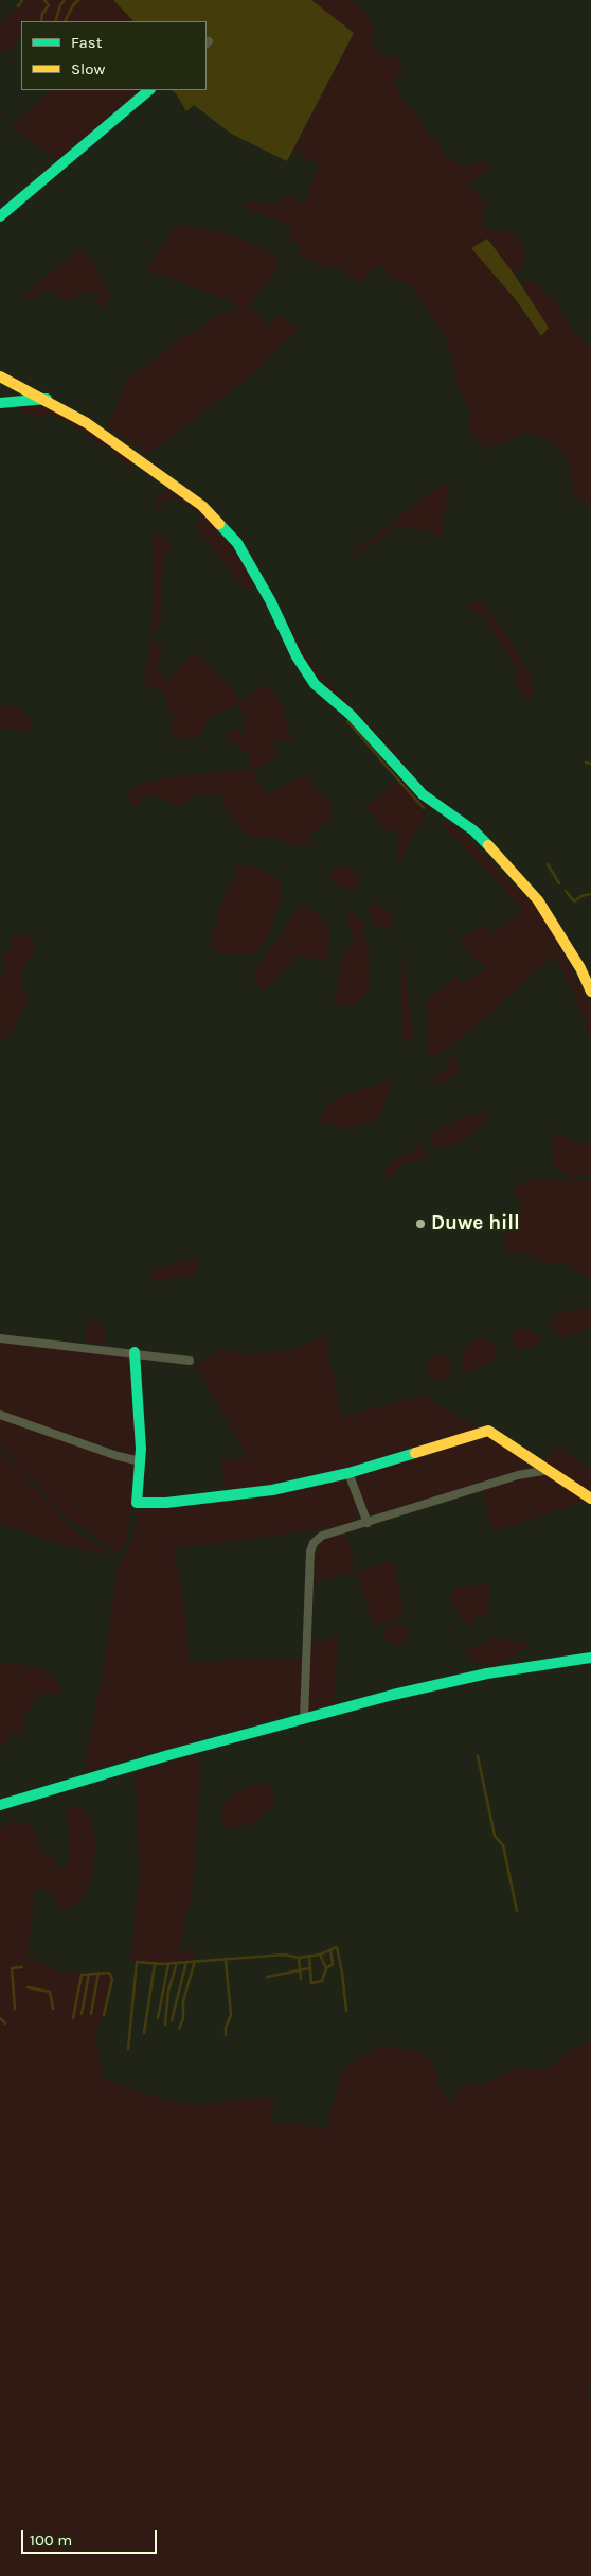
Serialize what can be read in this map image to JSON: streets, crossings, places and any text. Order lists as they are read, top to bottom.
{
  "places": ["Duwe hill"],
  "legend": ["Fast", "Slow"],
  "scale_bar": "100 m"
}
